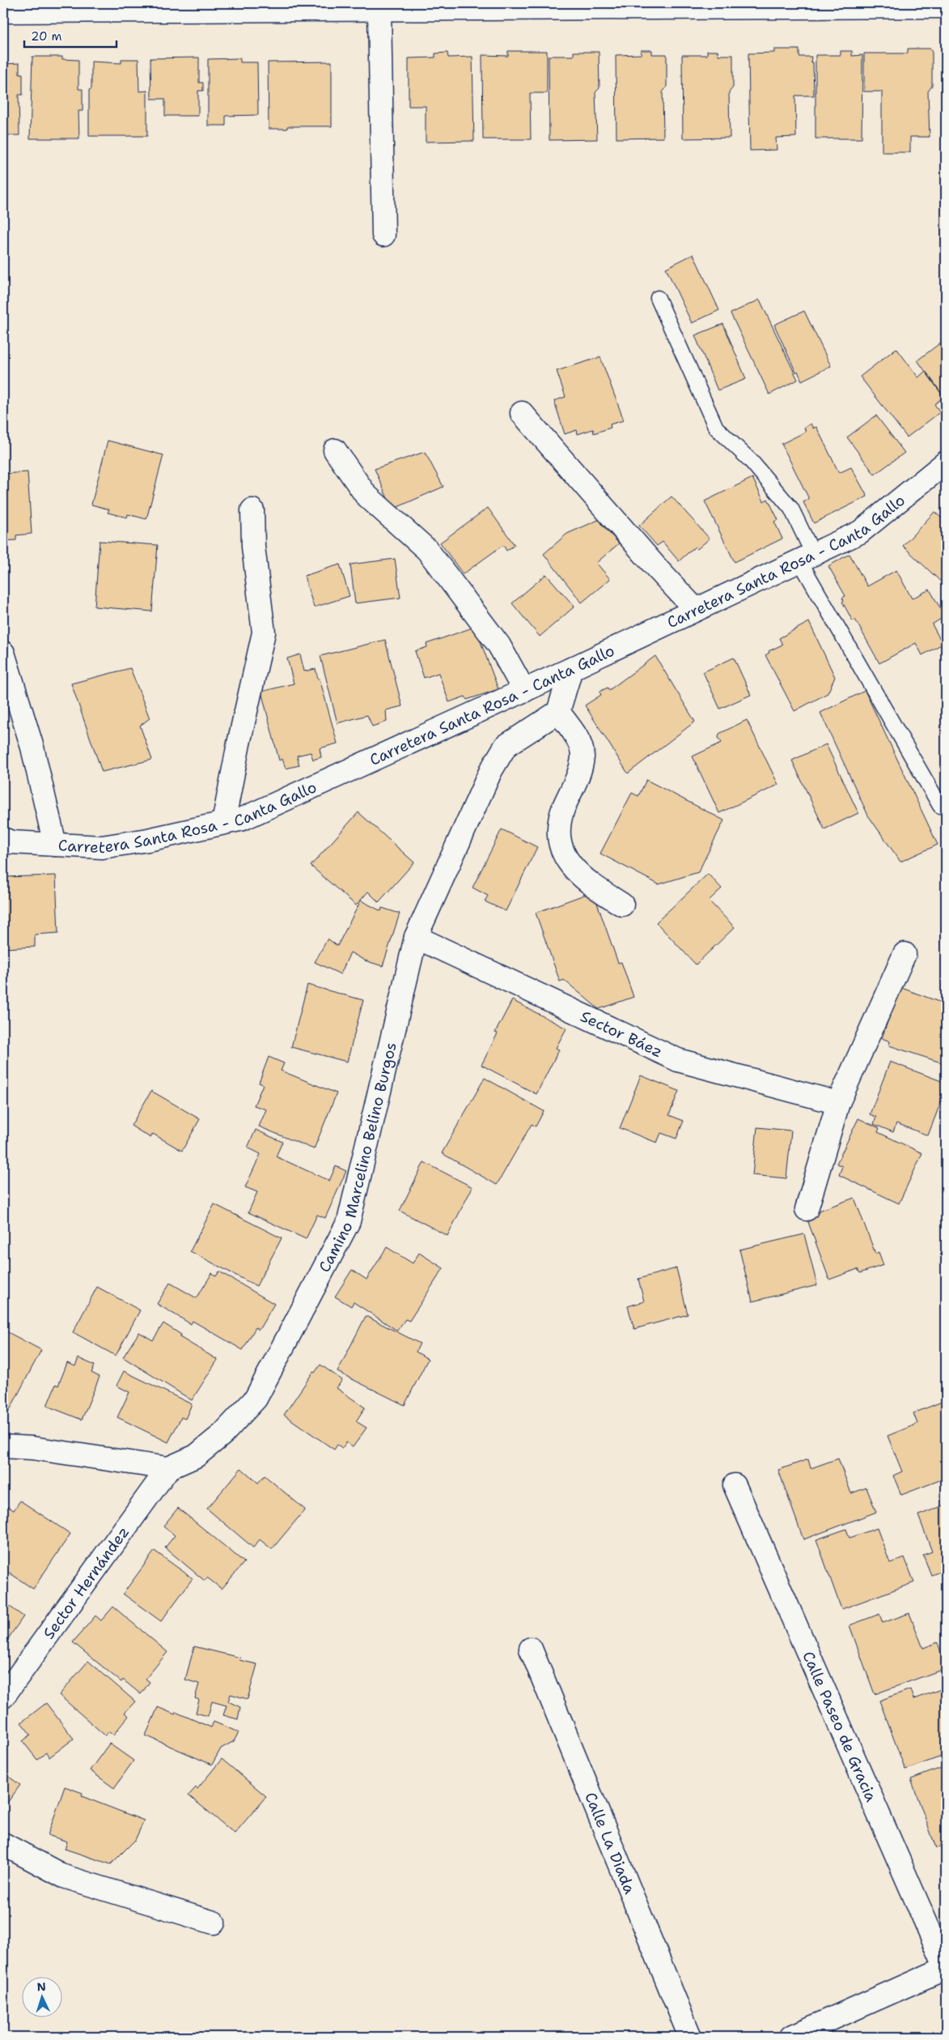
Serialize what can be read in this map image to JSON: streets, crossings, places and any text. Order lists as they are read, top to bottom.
{
  "streets": {
    "street": [
      "Carretera Santa Rosa - Canta Gallo",
      "Sector Báez",
      "Camino Marcelino Belino Burgos",
      "Sector Hernández",
      "Calle Paseo de Gracia",
      "Calle La Diada"
    ]
  },
  "crossings": [
    ["Sector Báez", "Camino Marcelino Belino Burgos"],
    ["Camino Marcelino Belino Burgos", "Sector Hernández"]
  ],
  "scale_bar": "20 m",
  "north": "top"
}
